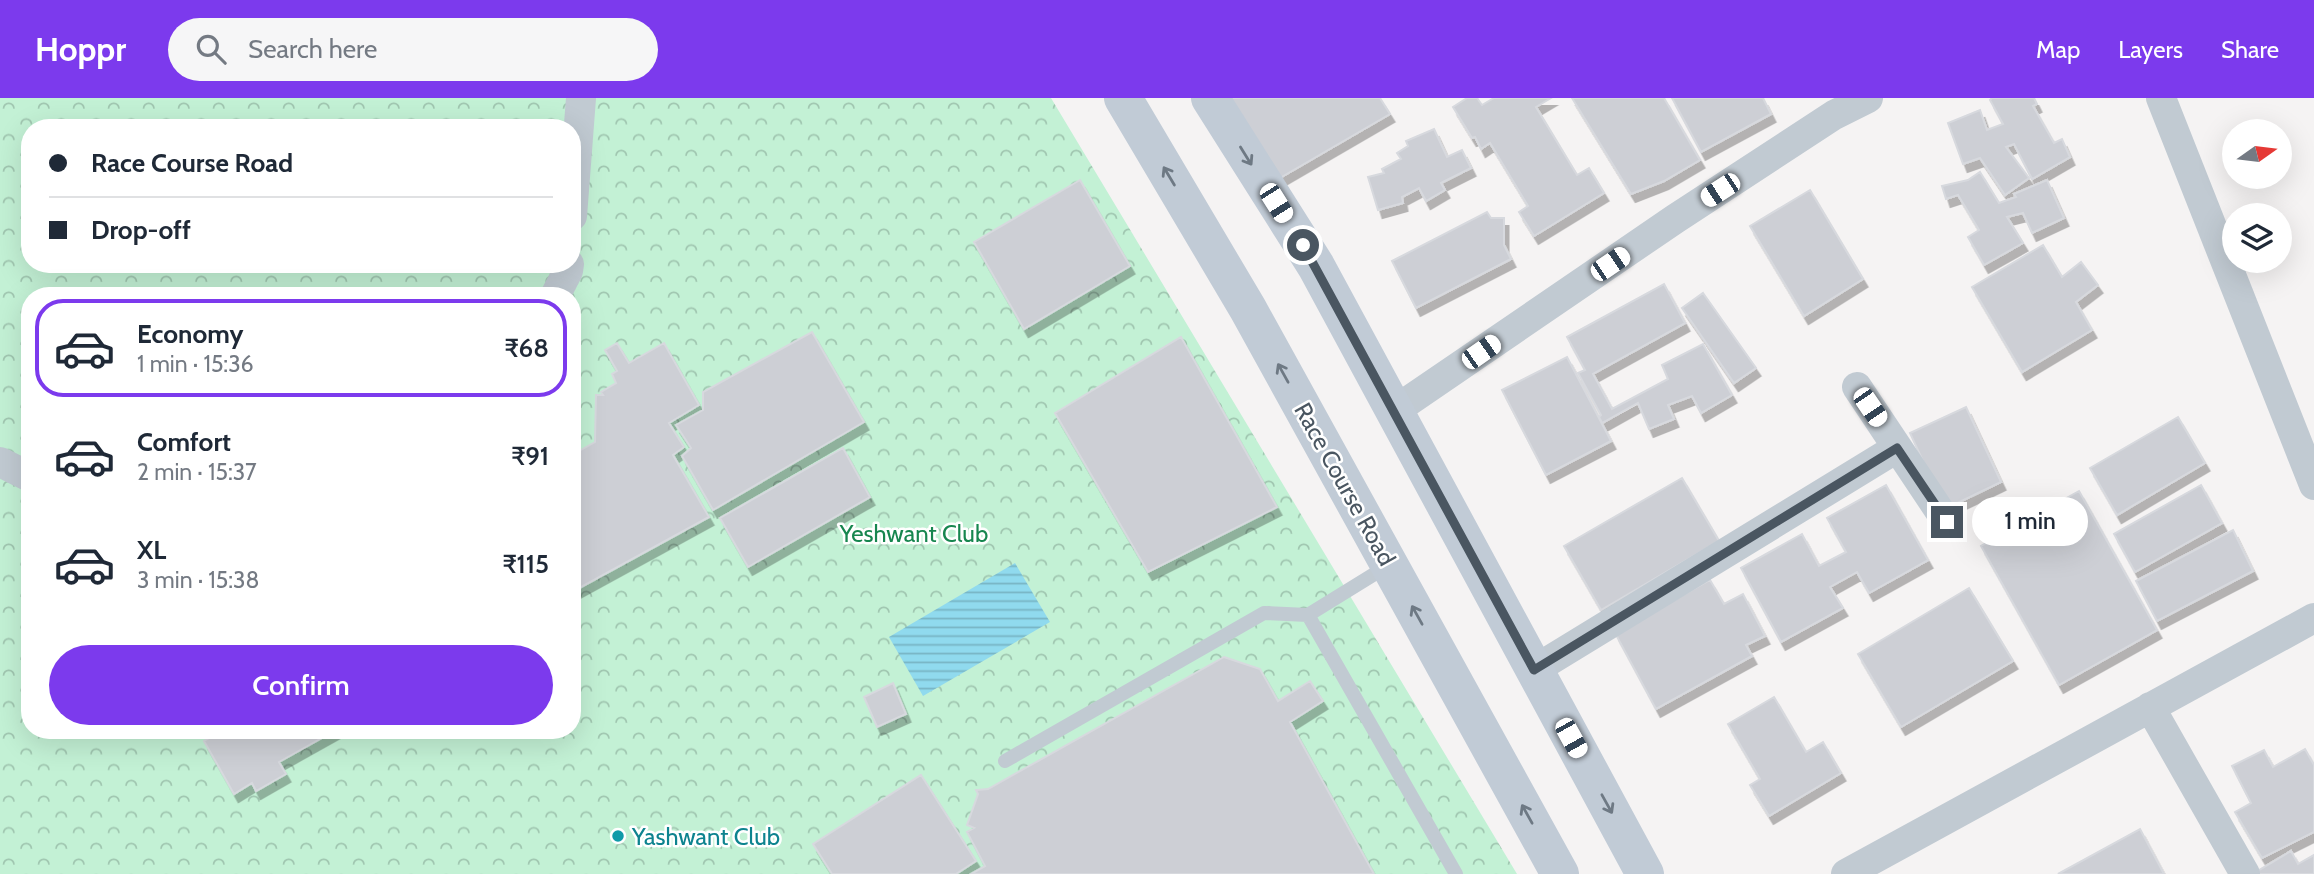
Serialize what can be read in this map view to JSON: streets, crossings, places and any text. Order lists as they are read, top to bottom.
{
  "streets": {
    "main road": ["Race Course Road"]
  },
  "parks": ["Yeshwant Club"],
  "places": ["Yashwant Club"],
  "north": "right",
  "page": {
    "header": "Hoppr",
    "search": "Search here",
    "nav": ["Map", "Layers", "Share"],
    "banner": ["Race Course Road", "Drop-off"],
    "list": [
      {
        "name": "Economy",
        "note": "1 min · 15:36",
        "value": "₹68"
      },
      {
        "name": "Comfort",
        "note": "2 min · 15:37",
        "value": "₹91"
      },
      {
        "name": "XL",
        "note": "3 min · 15:38",
        "value": "₹115"
      }
    ],
    "bubble": "1 min",
    "buttons": "Confirm"
  }
}
